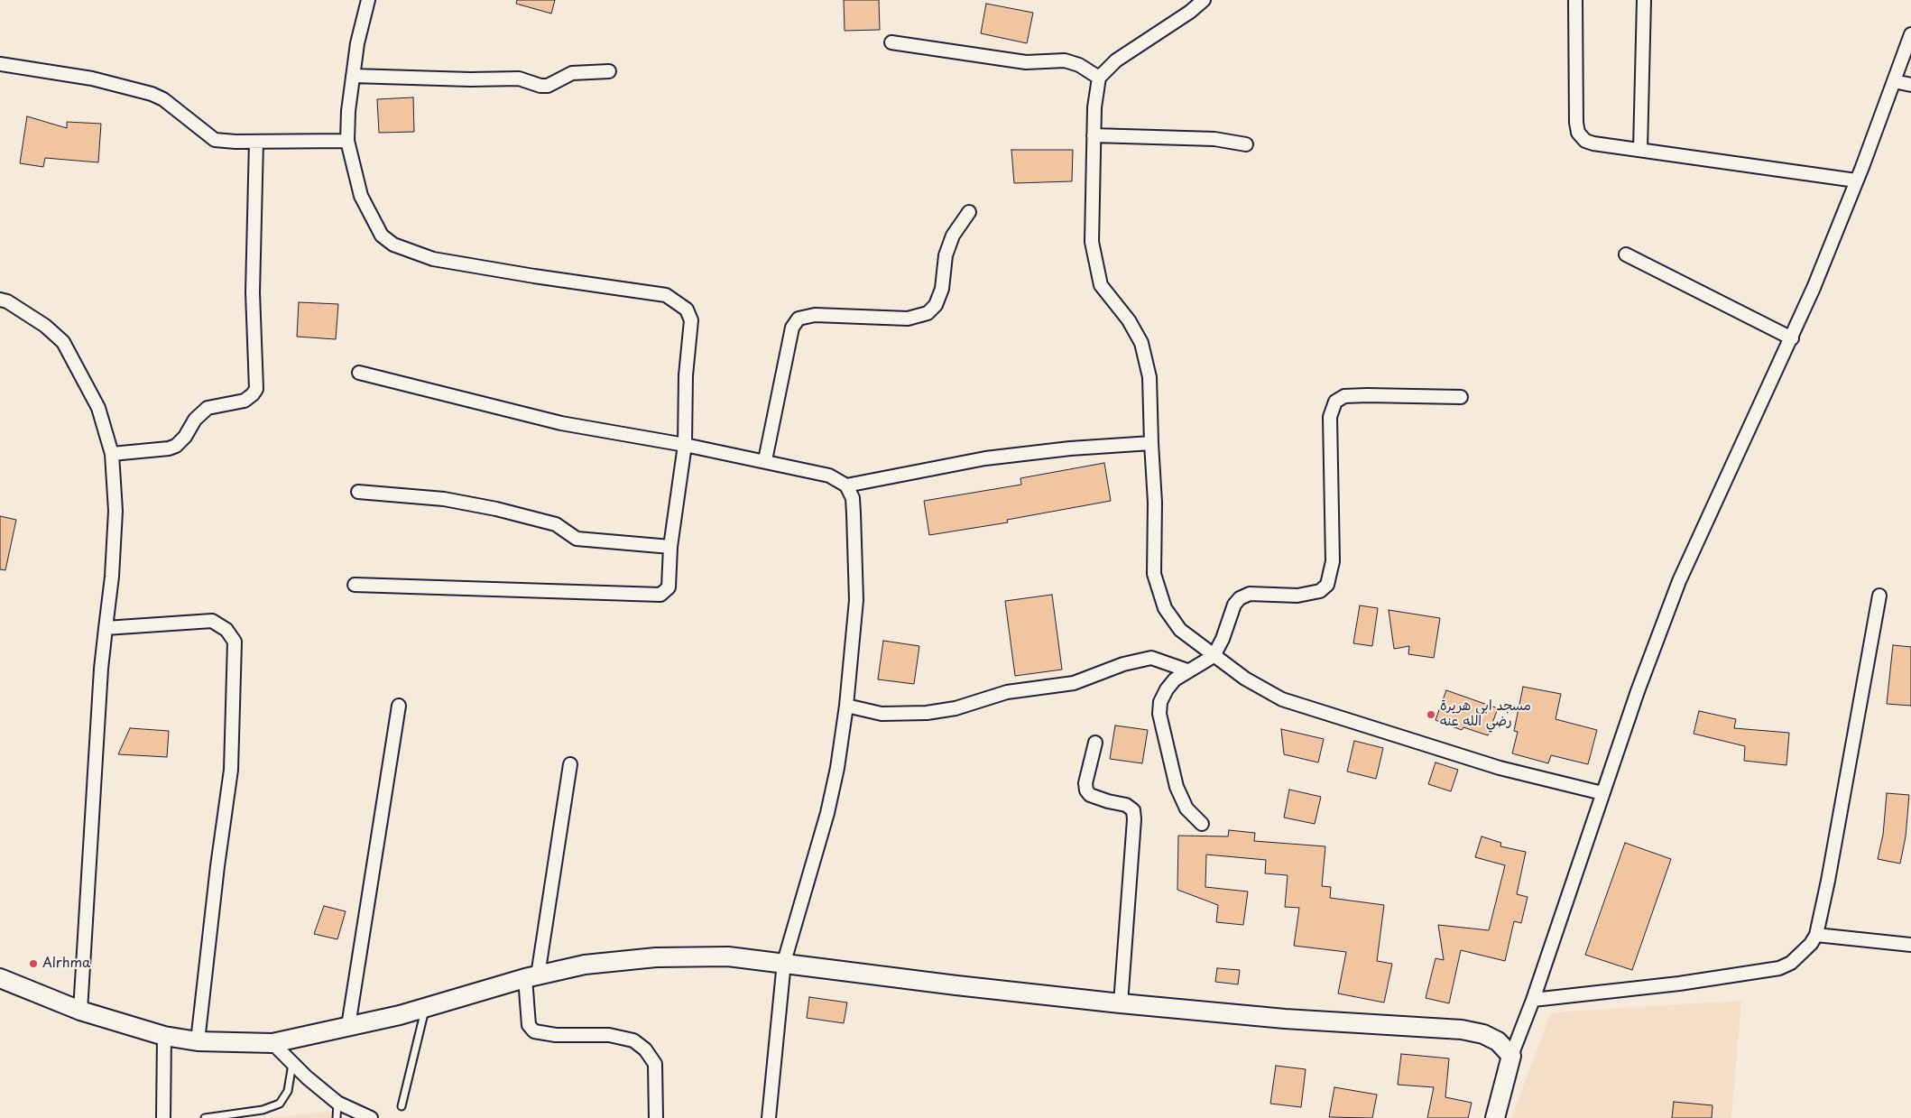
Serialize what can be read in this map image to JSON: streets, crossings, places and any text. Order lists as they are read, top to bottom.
{
  "places": ["مسجد ابي هريرة رضي الله عنه", "Alrhma"]
}
